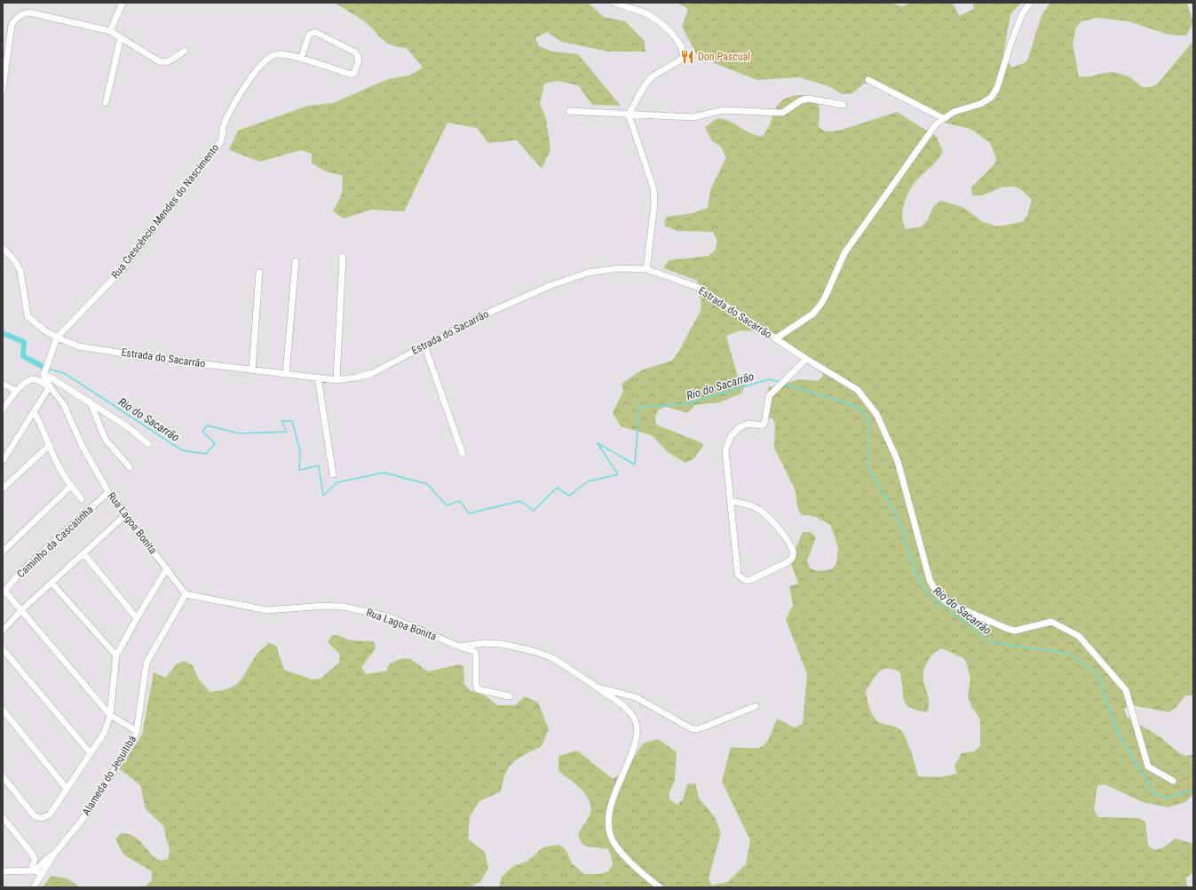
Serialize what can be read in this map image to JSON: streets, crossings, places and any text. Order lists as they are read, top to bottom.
{
  "streets": {
    "street": [
      "Rua Crescêncio Mendes do Nascimento",
      "Estrada do Sacarrão",
      "Rua Lagoa Bonita",
      "Caminho da Cascatinha",
      "Alameda do Jequitibá"
    ]
  },
  "crossings": [
    ["Rua Crescêncio Mendes do Nascimento", "Estrada do Sacarrão"],
    ["Rua Lagoa Bonita", "Caminho da Cascatinha"],
    ["Rua Lagoa Bonita", "Alameda do Jequitibá"]
  ],
  "water": ["Rio do Sacarrão"],
  "places": {
    "restaurant": ["Don Pascual"]
  }
}
